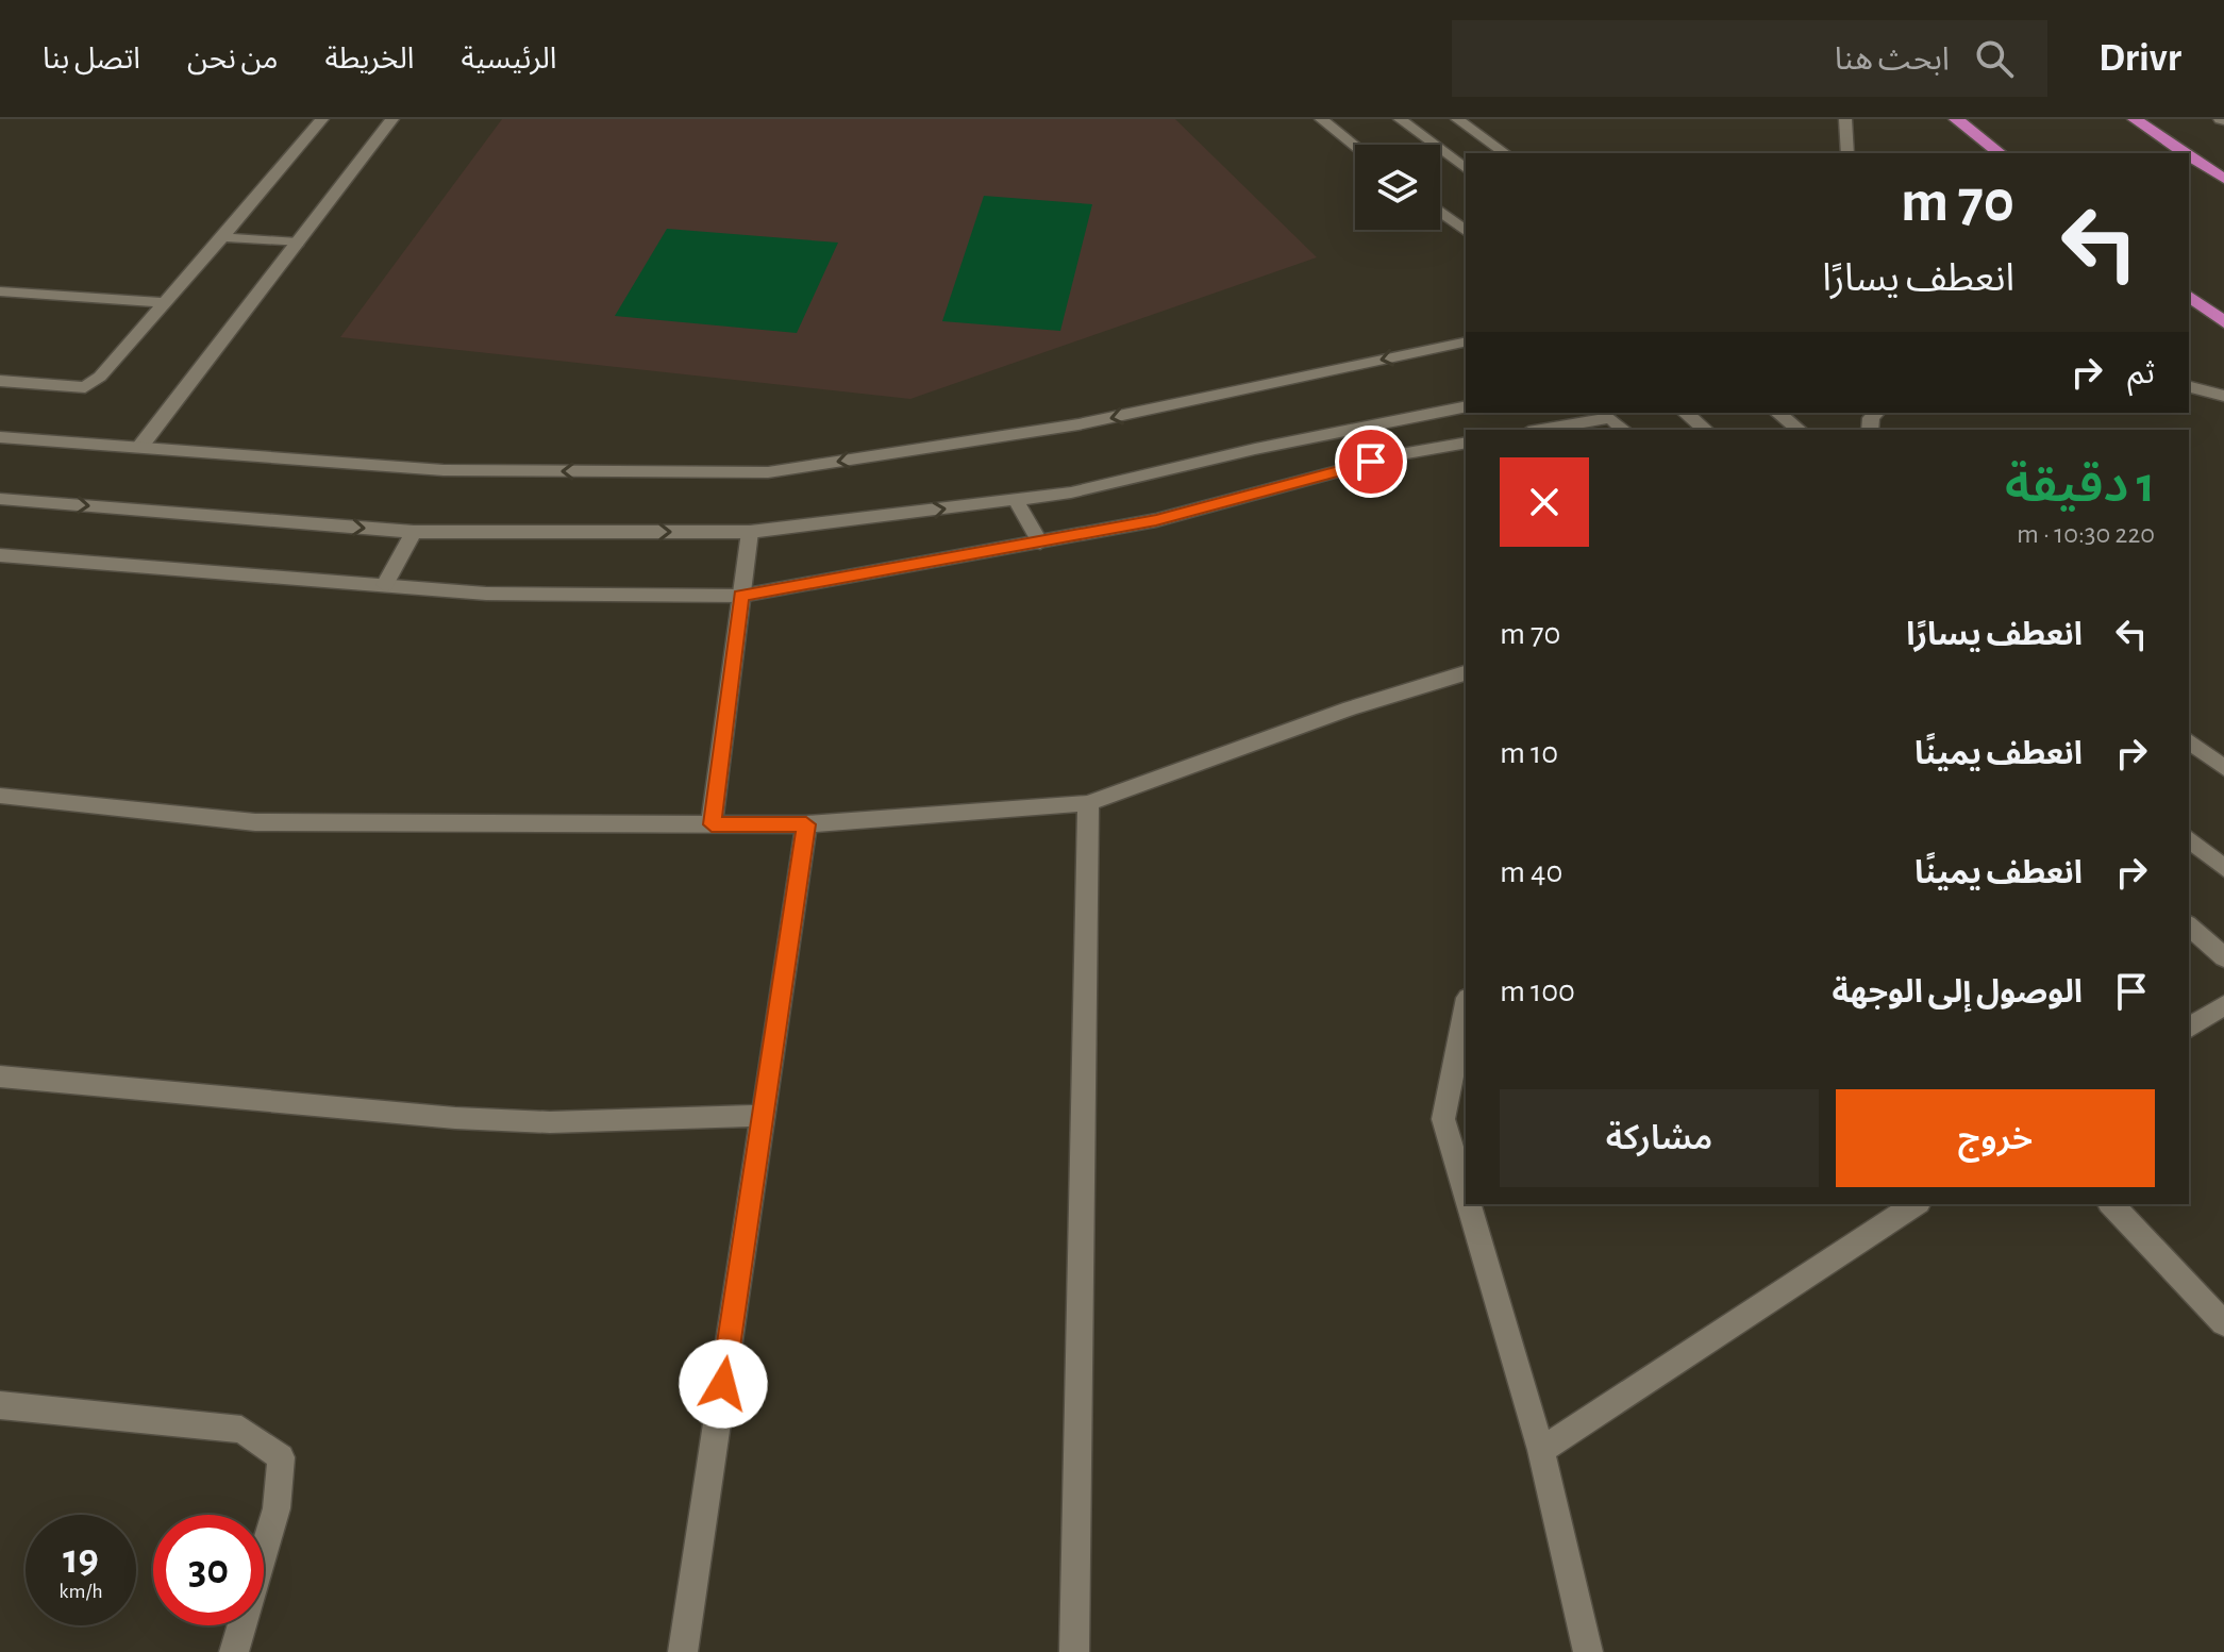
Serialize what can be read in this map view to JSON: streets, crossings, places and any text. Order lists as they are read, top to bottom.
{
  "page": {
    "header": "Drivr",
    "search": "ابحث هنا",
    "nav": [
      "الرئيسية",
      "الخريطة",
      "من نحن",
      "اتصل بنا"
    ],
    "turn": ["70 m", "انعطف يسارًا"],
    "then": "ثم",
    "heading": ["1 دقيقة", "220 m · 10:30"],
    "list": [
      {
        "name": "انعطف يسارًا",
        "value": "70 m"
      },
      {
        "name": "انعطف يمينًا",
        "value": "10 m"
      },
      {
        "name": "انعطف يمينًا",
        "value": "40 m"
      },
      {
        "name": "الوصول إلى الوجهة",
        "value": "100 m"
      }
    ],
    "buttons": ["خروج", "مشاركة"],
    "speed": "19 km/h",
    "limit": "30"
  }
}
